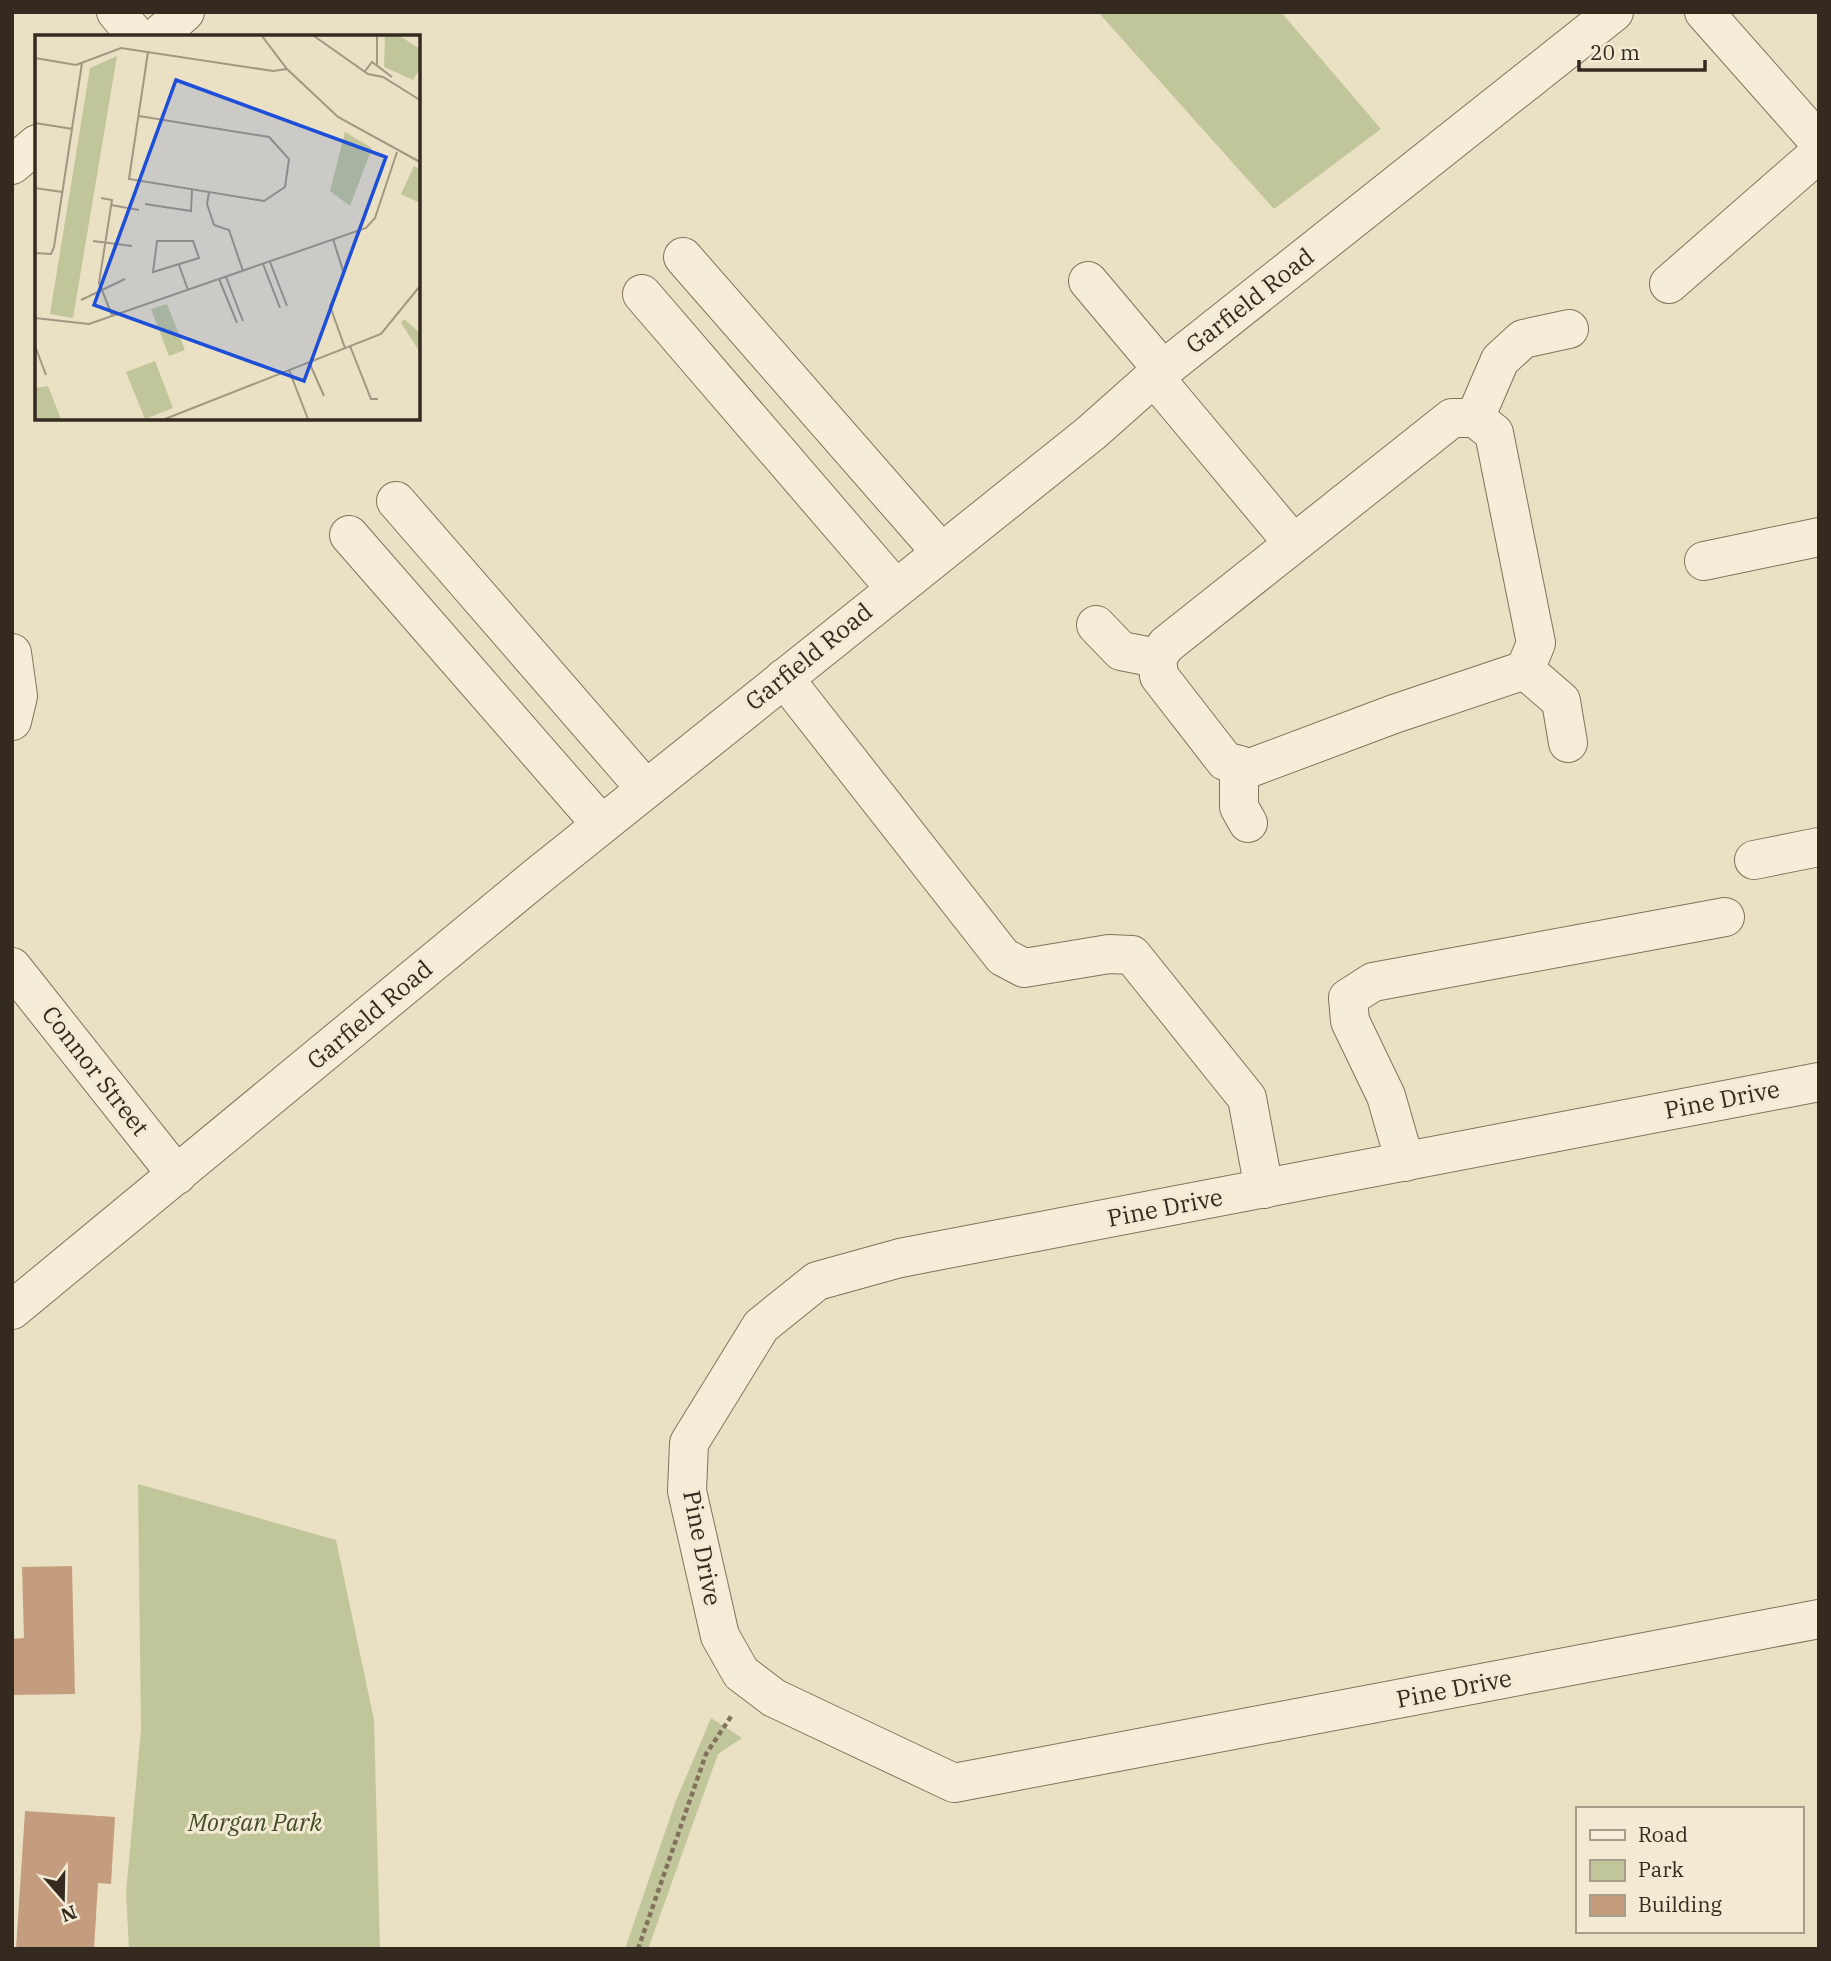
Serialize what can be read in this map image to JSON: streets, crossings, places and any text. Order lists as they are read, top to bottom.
{
  "streets": {
    "street": ["Garfield Road", "Connor Street", "Pine Drive"]
  },
  "crossings": [
    ["Garfield Road", "Connor Street"]
  ],
  "parks": ["Morgan Park"],
  "legend": ["Road", "Park", "Building"],
  "scale_bar": "20 m",
  "north": "bottom"
}
